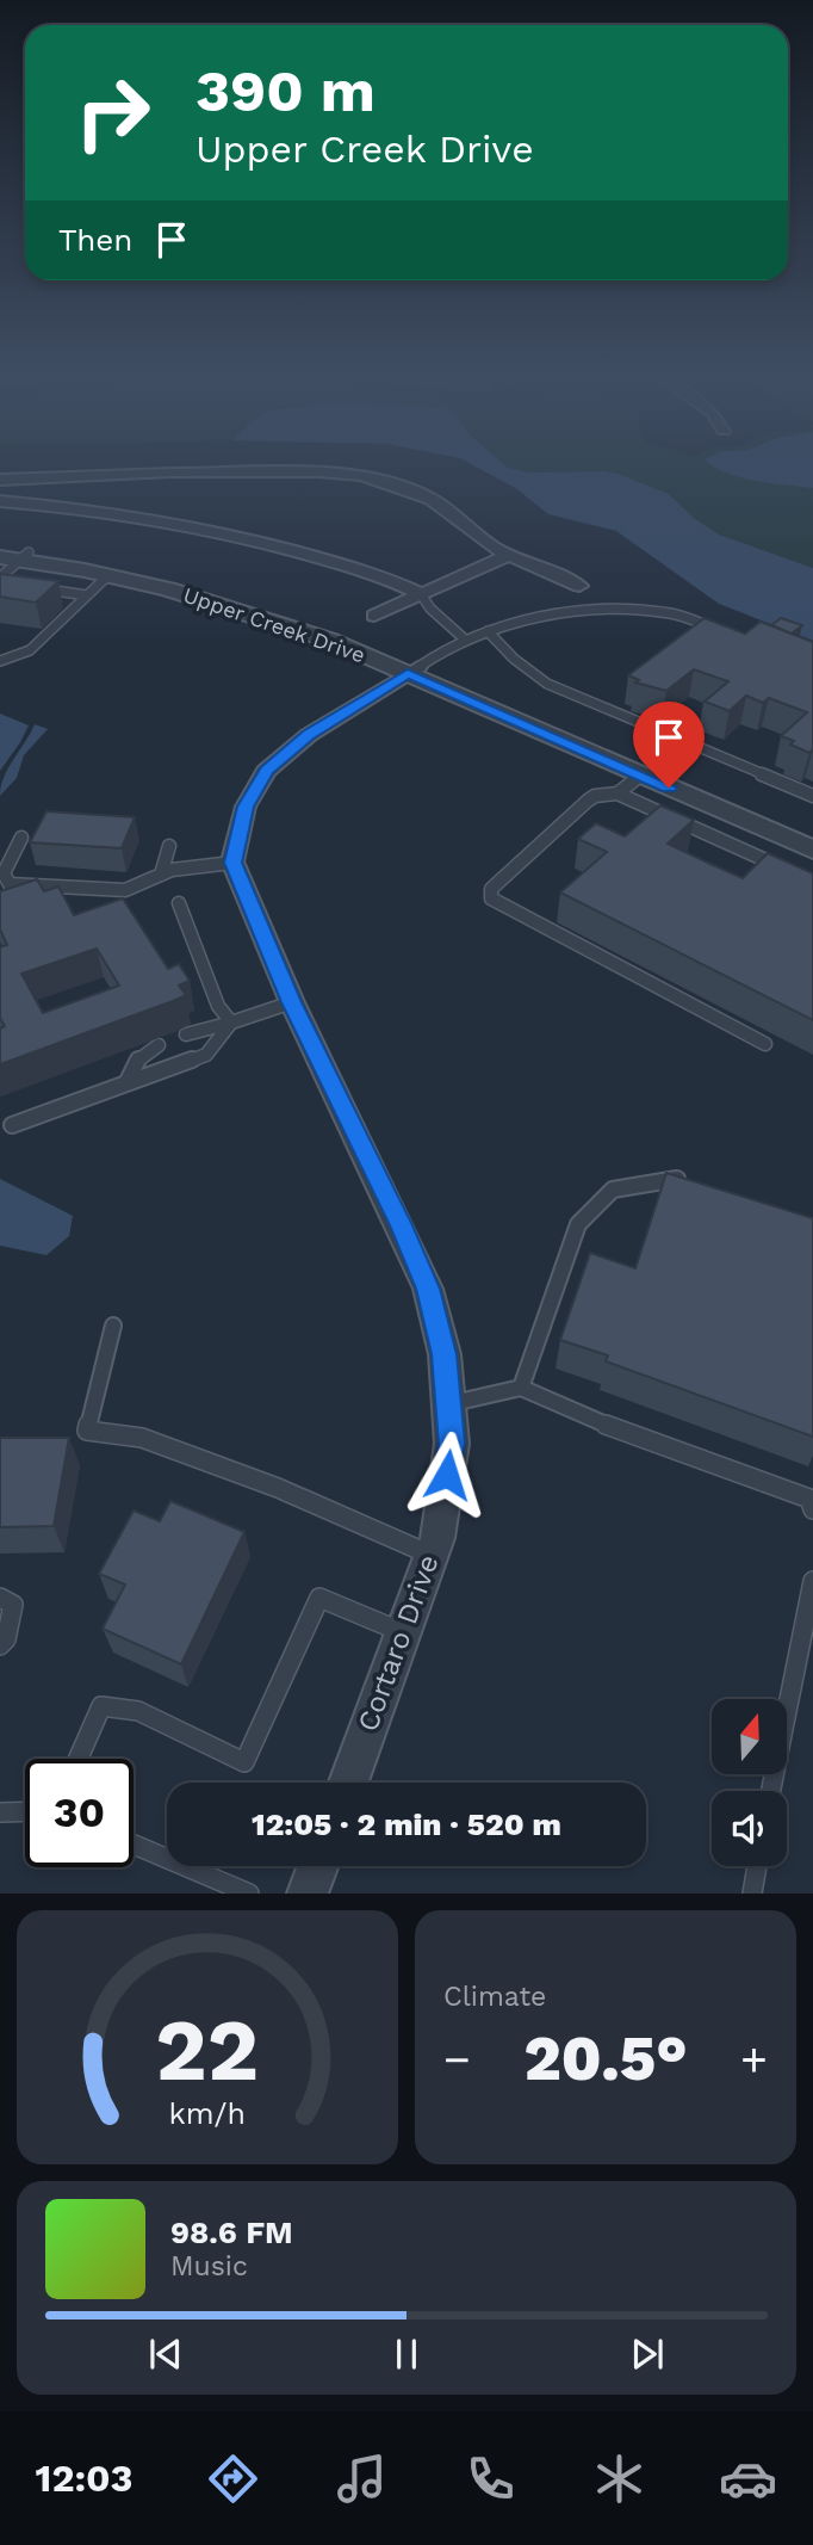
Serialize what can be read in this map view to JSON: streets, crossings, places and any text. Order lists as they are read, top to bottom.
{
  "streets": {
    "street": ["Upper Creek Drive", "Cortaro Drive"]
  },
  "north": "top",
  "page": {
    "turn": ["390 m", "Upper Creek Drive"],
    "then": "Then",
    "limit": "30",
    "trip": "12:05 · 2 min · 520 m",
    "tile": "Climate",
    "heat": ["−", "20.5°", "+"],
    "song": ["98.6 FM", "Music"],
    "tabs": "12:03",
    "gauge": ["22", "km/h"]
  }
}
